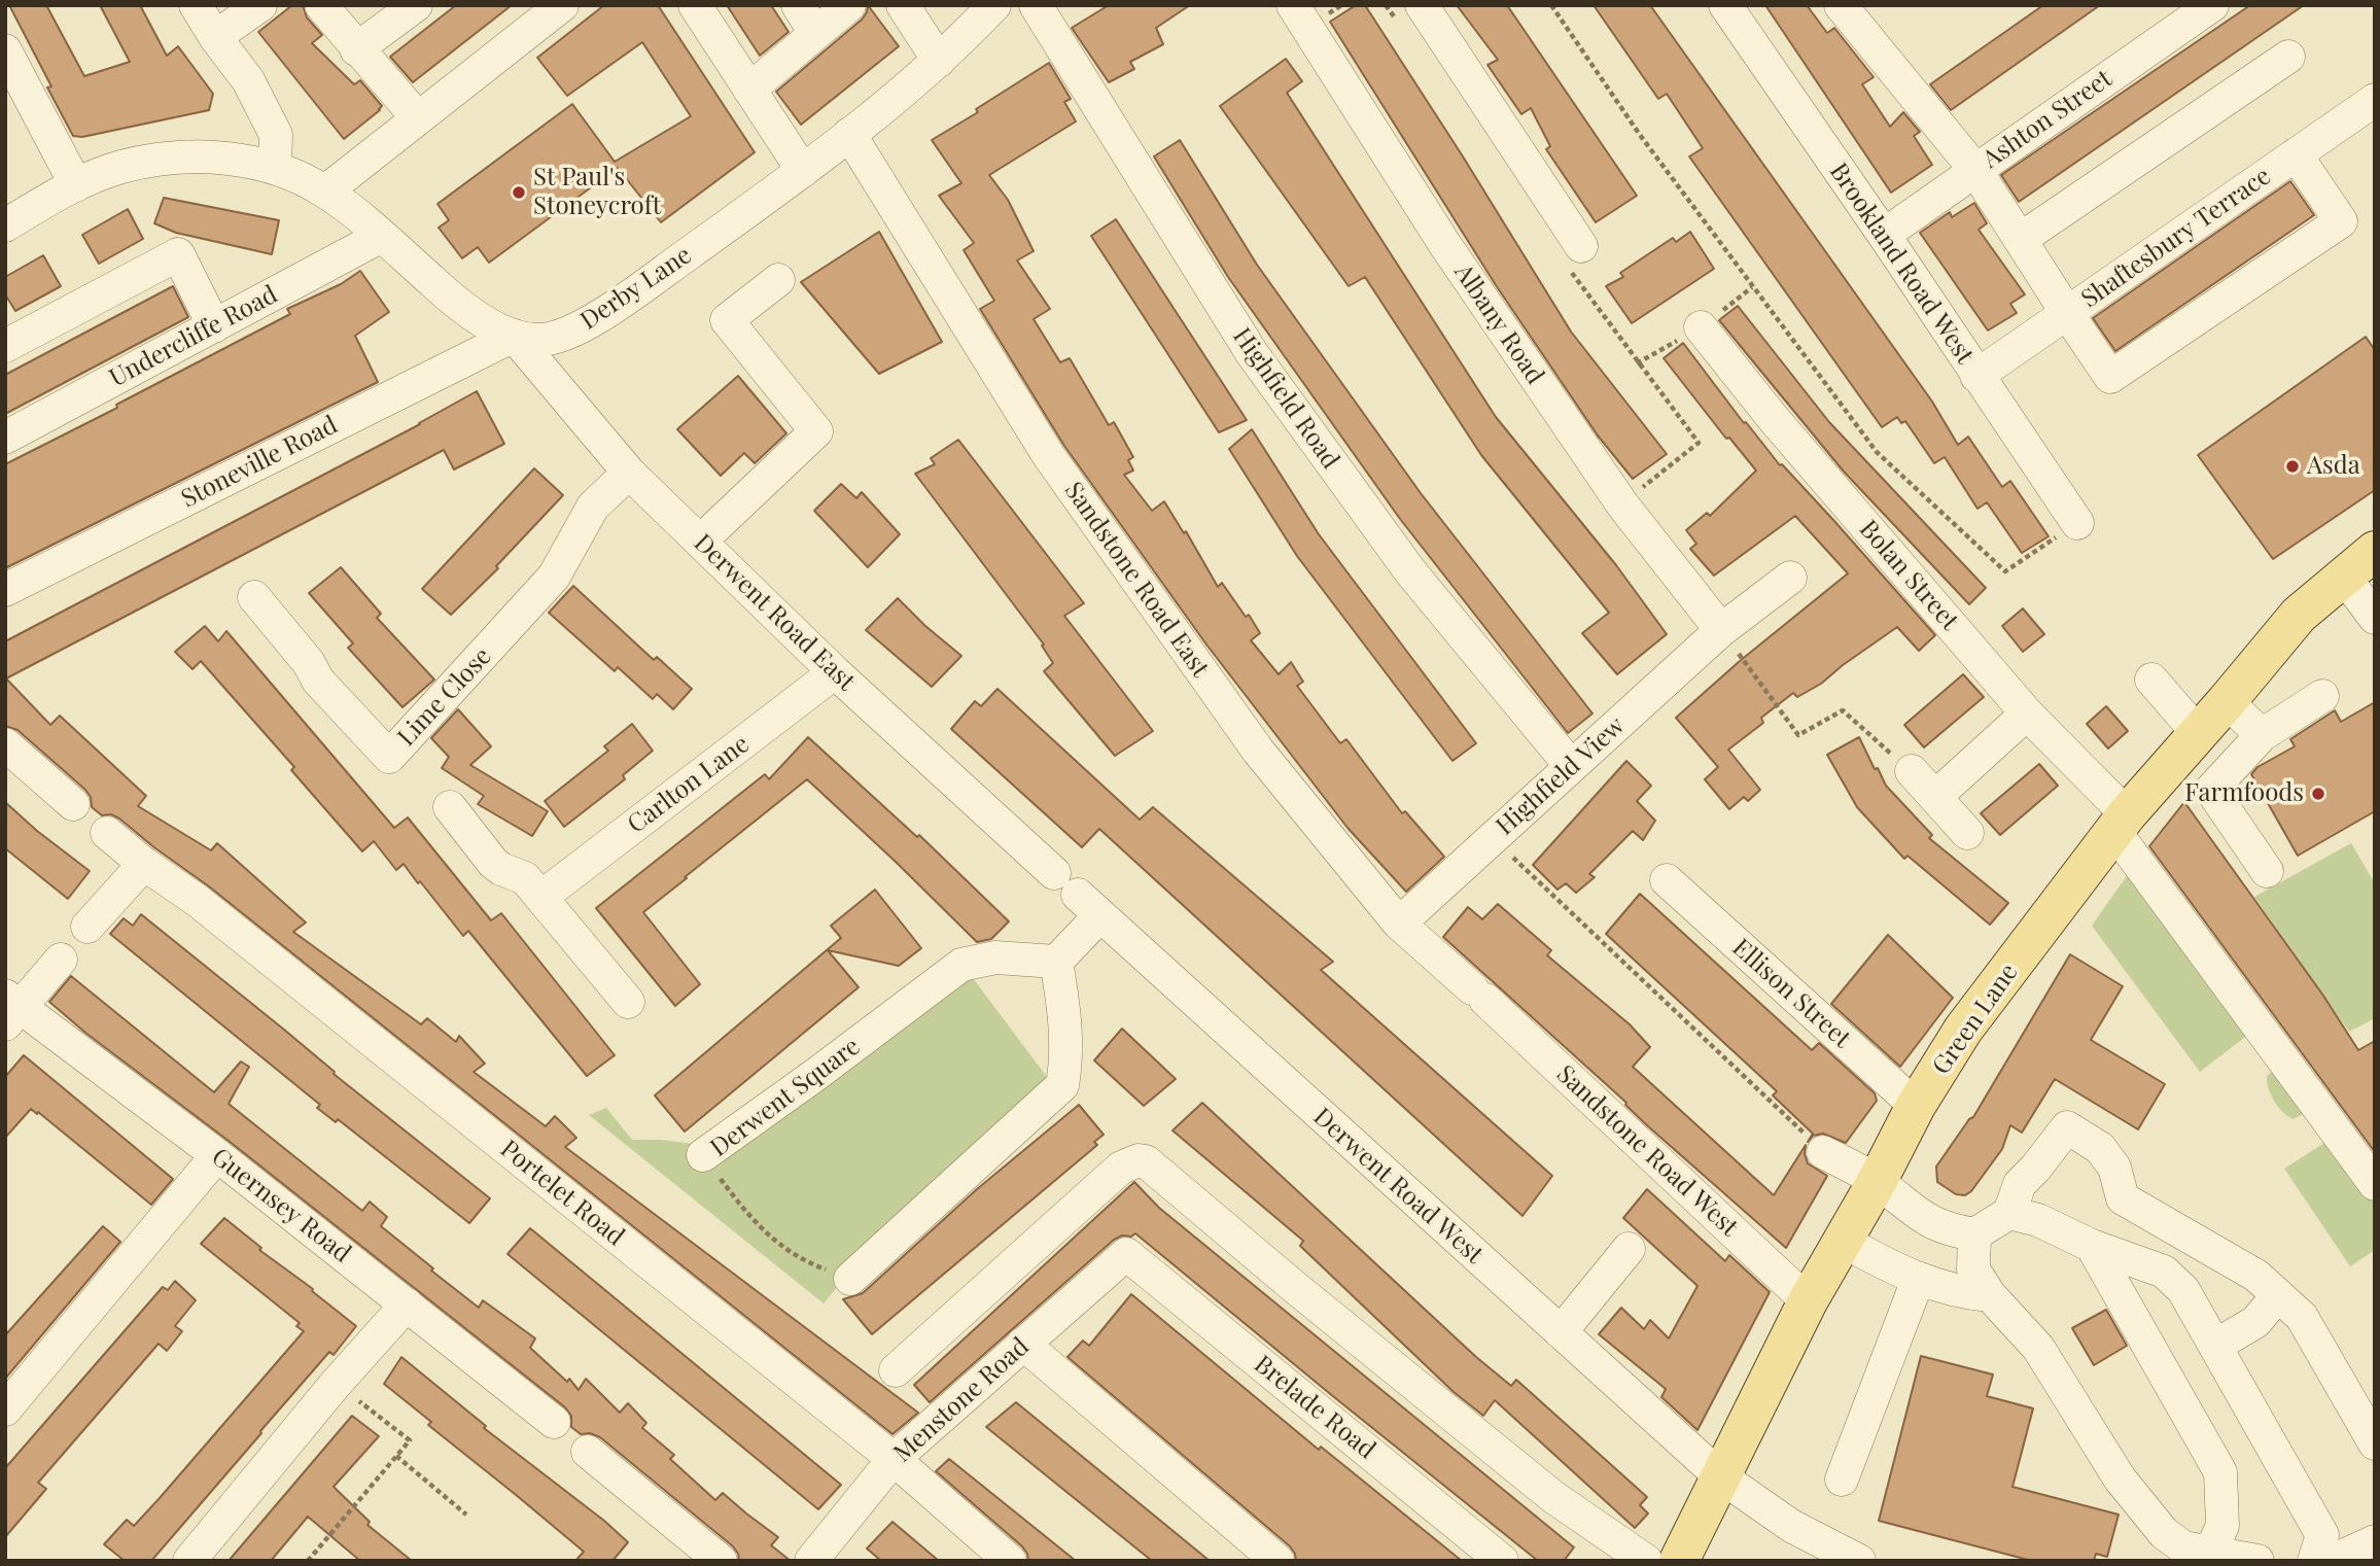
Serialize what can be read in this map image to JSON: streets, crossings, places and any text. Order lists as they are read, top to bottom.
{
  "streets": {
    "main road": ["Green Lane"],
    "street": [
      "Ashton Street",
      "Shaftesbury Terrace",
      "Brookland Road West",
      "Derby Lane",
      "Albany Road",
      "Undercliffe Road",
      "Highfield Road",
      "Stoneville Road",
      "Bolan Street",
      "Sandstone Road East",
      "Derwent Road East",
      "Lime Close",
      "Highfield View",
      "Carlton Lane",
      "Ellison Street",
      "Derwent Square",
      "Sandstone Road West",
      "Derwent Road West",
      "Portelet Road",
      "Guernsey Road",
      "Menstone Road",
      "Brelade Road"
    ]
  },
  "crossings": [
    ["Ashton Street", "Brookland Road West"],
    ["Shaftesbury Terrace", "Brookland Road West"],
    ["Derby Lane", "Undercliffe Road"],
    ["Derby Lane", "Stoneville Road"],
    ["Derby Lane", "Sandstone Road East"],
    ["Derby Lane", "Derwent Road East"],
    ["Albany Road", "Highfield View"],
    ["Highfield Road", "Highfield View"],
    ["Stoneville Road", "Derwent Road East"],
    ["Bolan Street", "Green Lane"],
    ["Sandstone Road East", "Highfield View"],
    ["Sandstone Road East", "Sandstone Road West"],
    ["Derwent Road East", "Lime Close"],
    ["Derwent Road East", "Carlton Lane"],
    ["Ellison Street", "Green Lane"],
    ["Green Lane", "Sandstone Road West"],
    ["Green Lane", "Derwent Road West"],
    ["Derwent Square", "Derwent Road West"],
    ["Portelet Road", "Menstone Road"],
    ["Menstone Road", "Brelade Road"]
  ],
  "places": ["St Paul's Stoneycroft", "Asda", "Farmfoods"]
}
